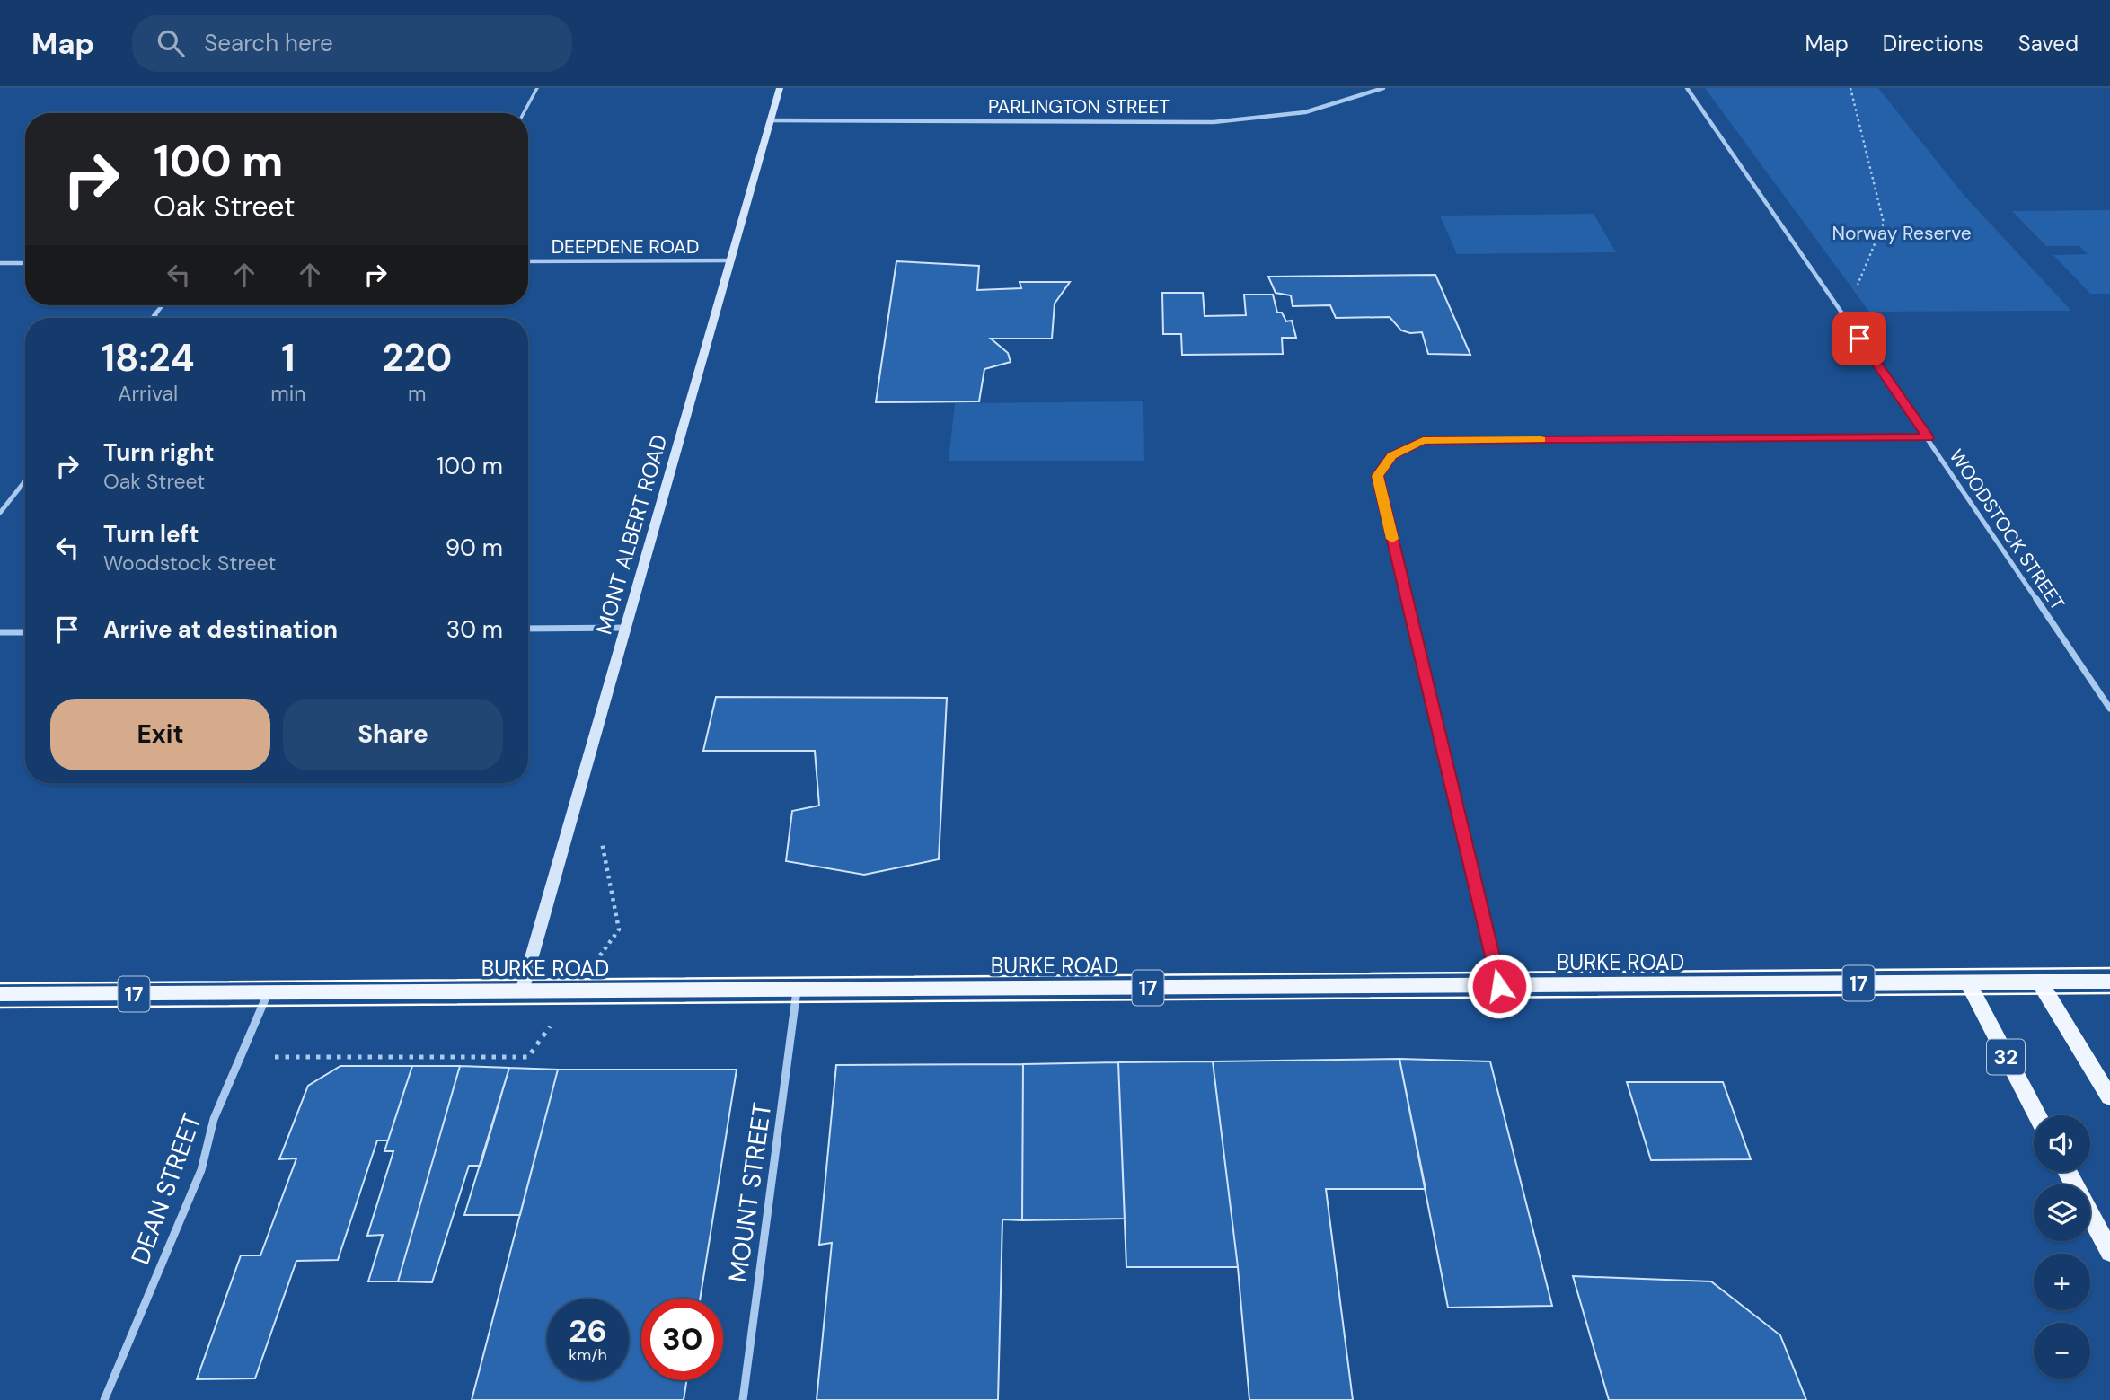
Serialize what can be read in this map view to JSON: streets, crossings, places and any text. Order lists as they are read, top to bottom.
{
  "streets": {
    "main road": [
      "MONT ALBERT ROAD",
      "BURKE ROAD",
      "17",
      "32"
    ],
    "street": [
      "PARLINGTON STREET",
      "DEEPDENE ROAD",
      "WOODSTOCK STREET",
      "DEAN STREET",
      "MOUNT STREET"
    ]
  },
  "crossings": [
    ["PARLINGTON STREET", "MONT ALBERT ROAD"],
    ["DEEPDENE ROAD", "MONT ALBERT ROAD"],
    ["MONT ALBERT ROAD", "BURKE ROAD"],
    ["BURKE ROAD", "32"],
    ["BURKE ROAD", "DEAN STREET"],
    ["BURKE ROAD", "MOUNT STREET"]
  ],
  "parks": ["Norway Reserve"],
  "page": {
    "header": "Map",
    "search": "Search here",
    "nav": ["Map", "Directions", "Saved"],
    "turn": ["100 m", "Oak Street"],
    "eta": [
      "18:24",
      "Arrival",
      "1",
      "min",
      "220",
      "m"
    ],
    "list": [
      {
        "name": "Turn right",
        "note": "Oak Street",
        "value": "100 m"
      },
      {
        "name": "Turn left",
        "note": "Woodstock Street",
        "value": "90 m"
      },
      {
        "name": "Arrive at destination",
        "value": "30 m"
      }
    ],
    "buttons": ["Exit", "Share"],
    "map_buttons": ["+", "−"],
    "speed": "26 km/h",
    "limit": "30"
  }
}
